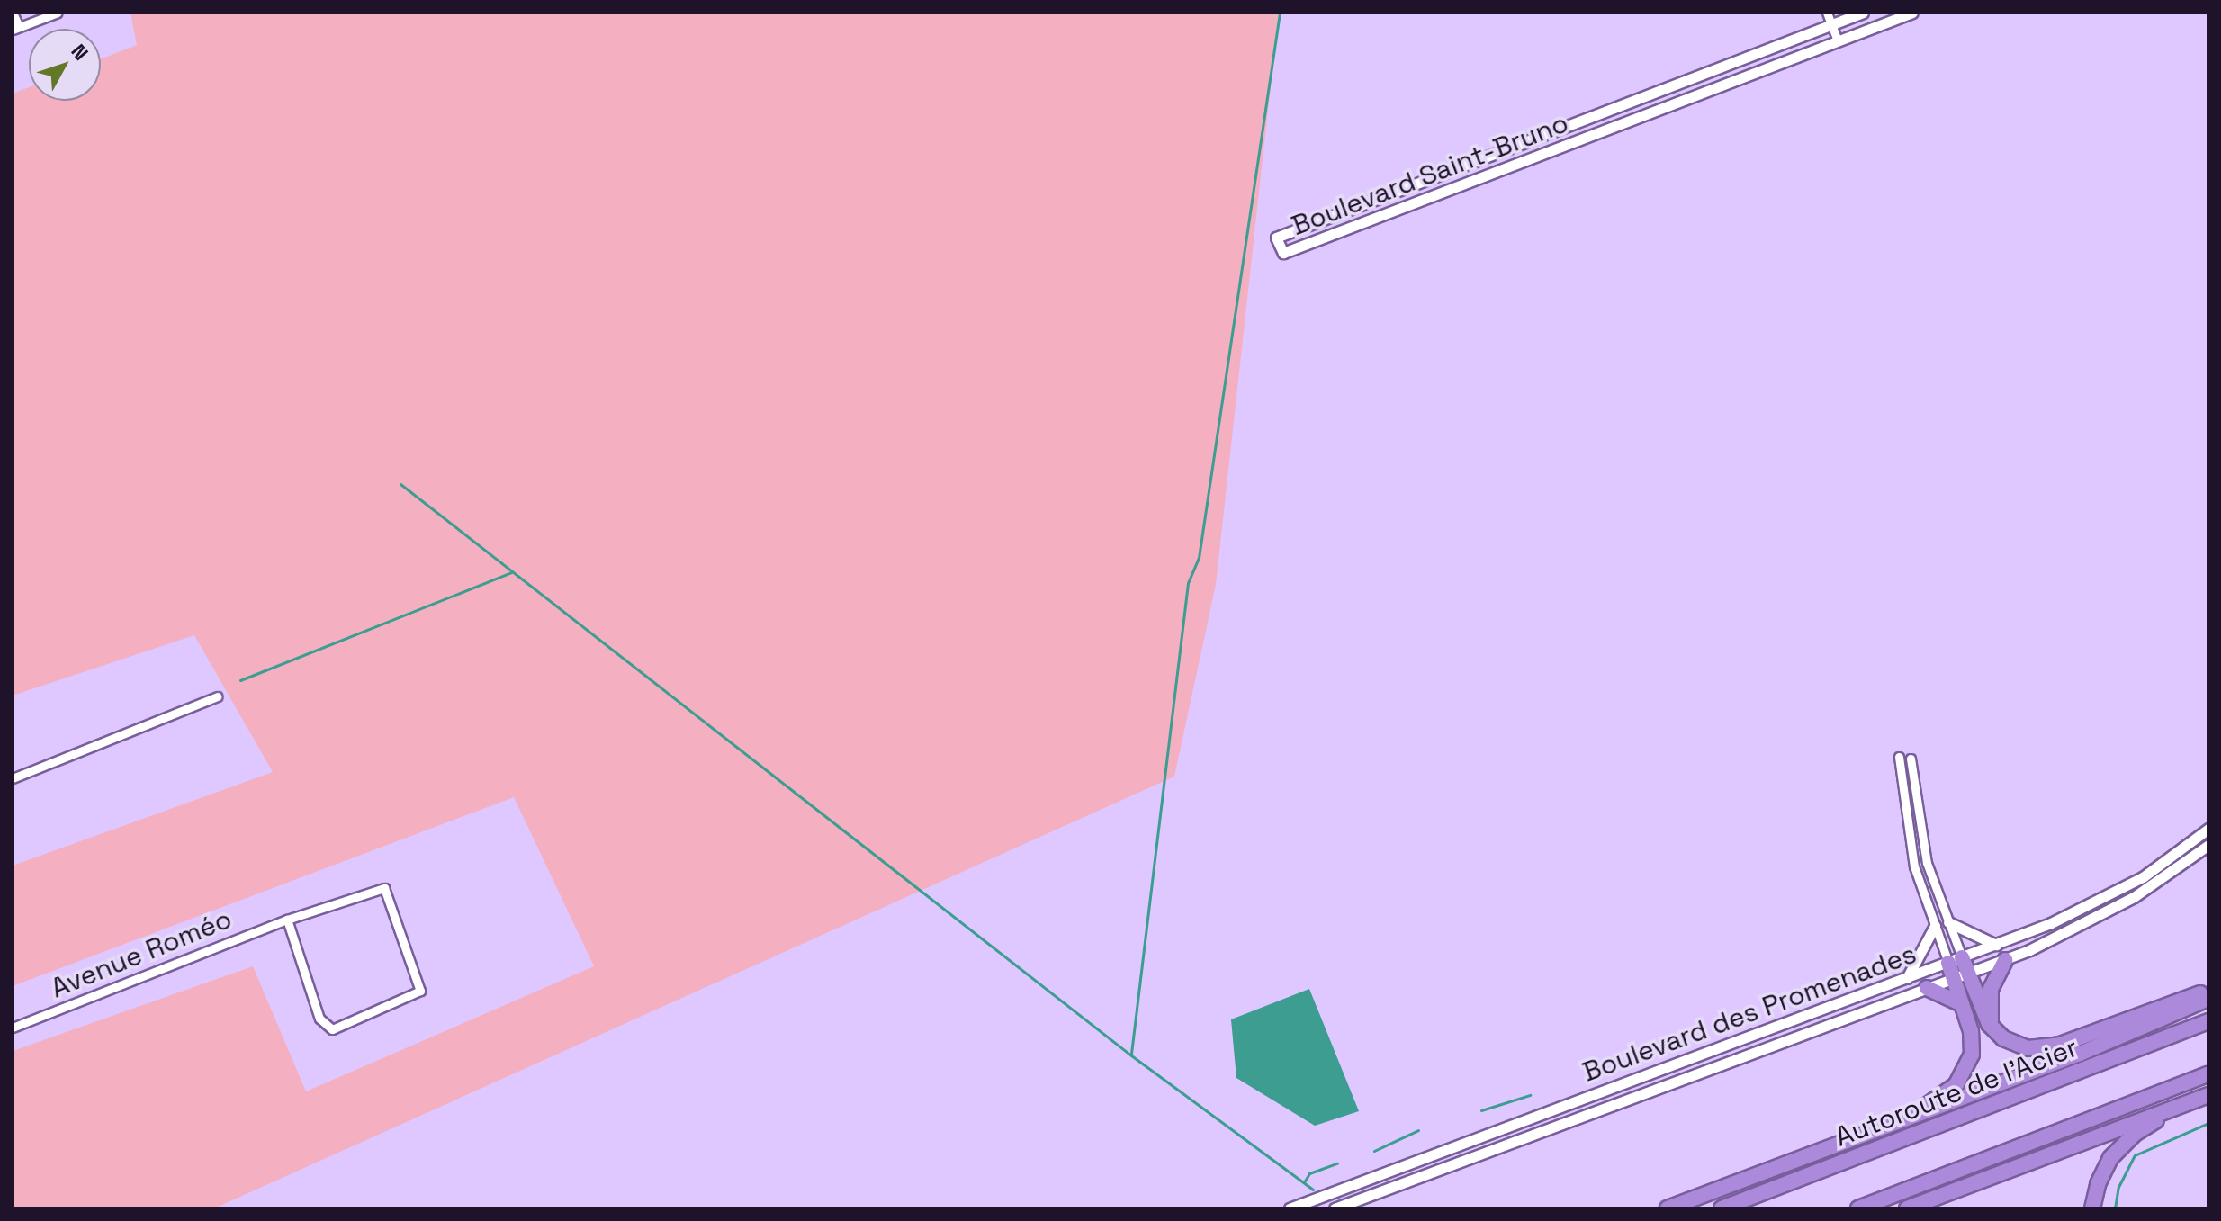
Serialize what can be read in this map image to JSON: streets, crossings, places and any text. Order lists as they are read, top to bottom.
{
  "streets": {
    "highway": ["Autoroute de l'Acier"],
    "street": ["Boulevard Saint-Bruno", "Avenue Roméo", "Boulevard des Promenades"]
  },
  "north": "top right"
}
